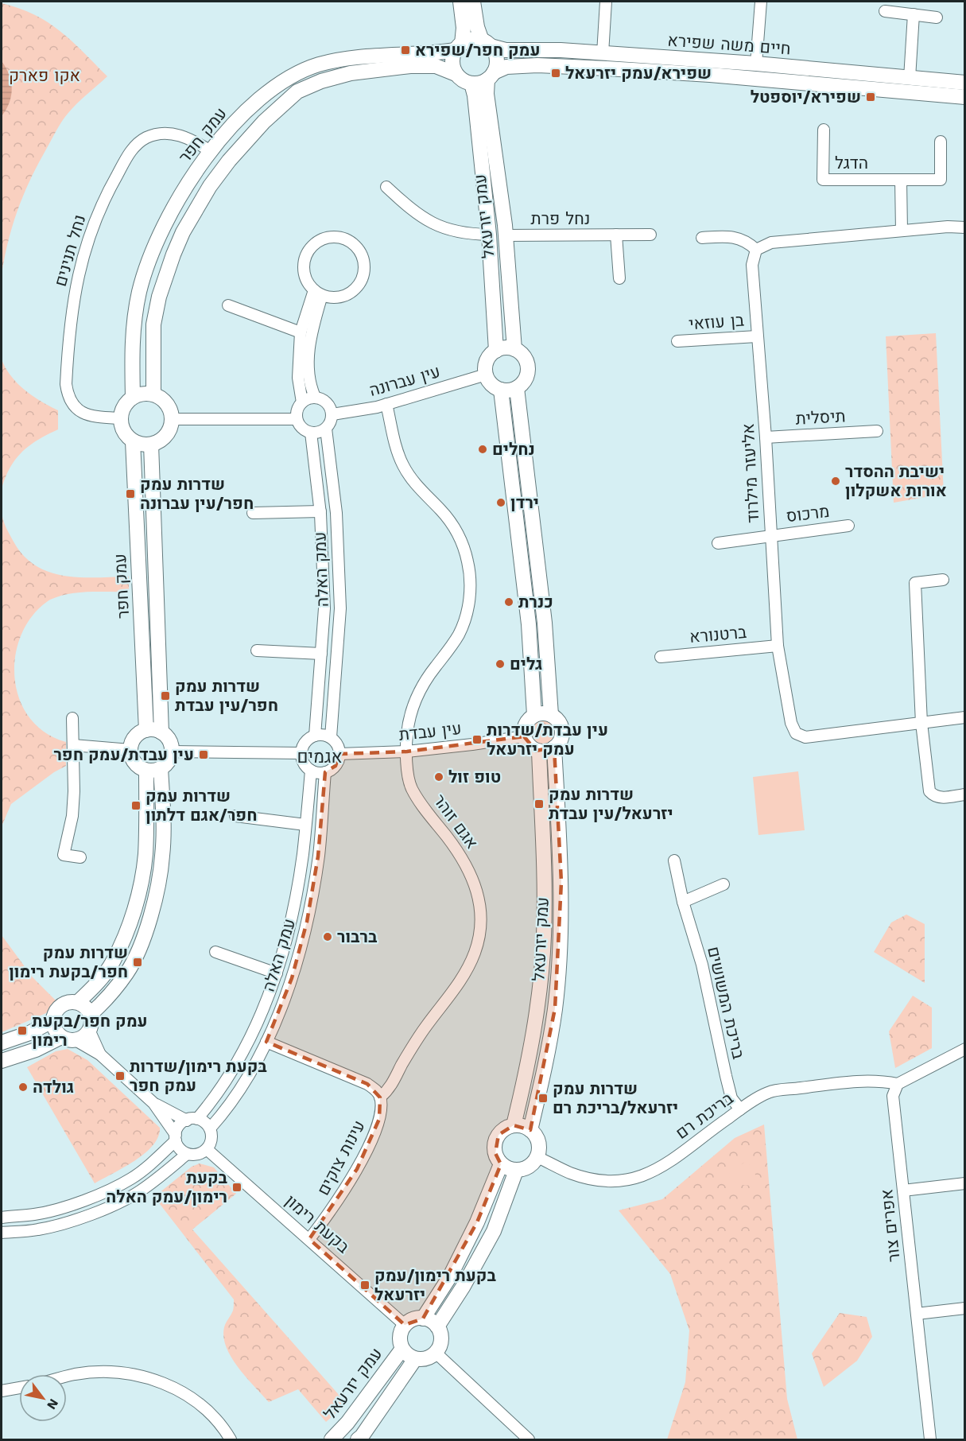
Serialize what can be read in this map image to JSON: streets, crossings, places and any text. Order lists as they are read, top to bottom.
{
  "streets": {
    "street": [
      "חיים משה שפירא",
      "עמק חפר",
      "הדגל",
      "עמק יזרעאל",
      "נחל פרת",
      "נחל תנינים",
      "בן עוזאי",
      "עין עברונה",
      "תיסלית",
      "אליעזר מילרוד",
      "מרכוס",
      "עמק האלה",
      "ברטנורא",
      "עין עבדת",
      "אגם זוהר",
      "בריכת המשושים",
      "בריכת רם",
      "עינות צוקים",
      "בקעת רימון",
      "אפרים צור"
    ]
  },
  "crossings": [
    ["חיים משה שפירא", "עמק חפר"],
    ["חיים משה שפירא", "עמק יזרעאל"],
    ["עמק חפר", "עמק יזרעאל"],
    ["עמק חפר", "נחל תנינים"],
    ["עמק יזרעאל", "נחל פרת"],
    ["עמק יזרעאל", "עין עברונה"],
    ["עמק יזרעאל", "עין עבדת"],
    ["עמק יזרעאל", "בריכת רם"],
    ["עמק יזרעאל", "בקעת רימון"],
    ["בן עוזאי", "אליעזר מילרוד"],
    ["עין עברונה", "עמק האלה"],
    ["עין עברונה", "אגם זוהר"],
    ["תיסלית", "אליעזר מילרוד"],
    ["אליעזר מילרוד", "מרכוס"],
    ["אליעזר מילרוד", "ברטנורא"],
    ["עמק האלה", "עין עבדת"],
    ["עמק האלה", "בקעת רימון"],
    ["עין עבדת", "אגם זוהר"],
    ["אגם זוהר", "עינות צוקים"],
    ["בריכת המשושים", "בריכת רם"],
    ["בריכת רם", "אפרים צור"],
    ["עינות צוקים", "בקעת רימון"]
  ],
  "districts": ["אגמים"],
  "parks": ["אקו פארק"],
  "places": {
    "transit": [
      "עמק חפר/שפירא",
      "שפירא/עמק יזרעאל",
      "שפירא/יוספטל",
      "שדרות עמק חפר/עין עברונה",
      "שדרות עמק חפר/עין עבדת",
      "עין עבדת/שדרות עמק יזרעאל",
      "עין עבדת/עמק חפר",
      "שדרות עמק יזרעאל/עין עבדת",
      "שדרות עמק חפר/אגם דלתון",
      "שדרות עמק חפר/בקעת רימון",
      "עמק חפר/בקעת רימון",
      "בקעת רימון/שדרות עמק חפר",
      "שדרות עמק יזרעאל/בריכת רם",
      "בקעת רימון/עמק האלה",
      "בקעת רימון/עמק יזרעאל"
    ],
    "other": [
      "נחלים",
      "ישיבת ההסדר אורות אשקלון",
      "ירדן",
      "כנרת",
      "גלים",
      "טופ זול",
      "ברבור",
      "גולדה"
    ]
  },
  "north": "bottom right"
}
